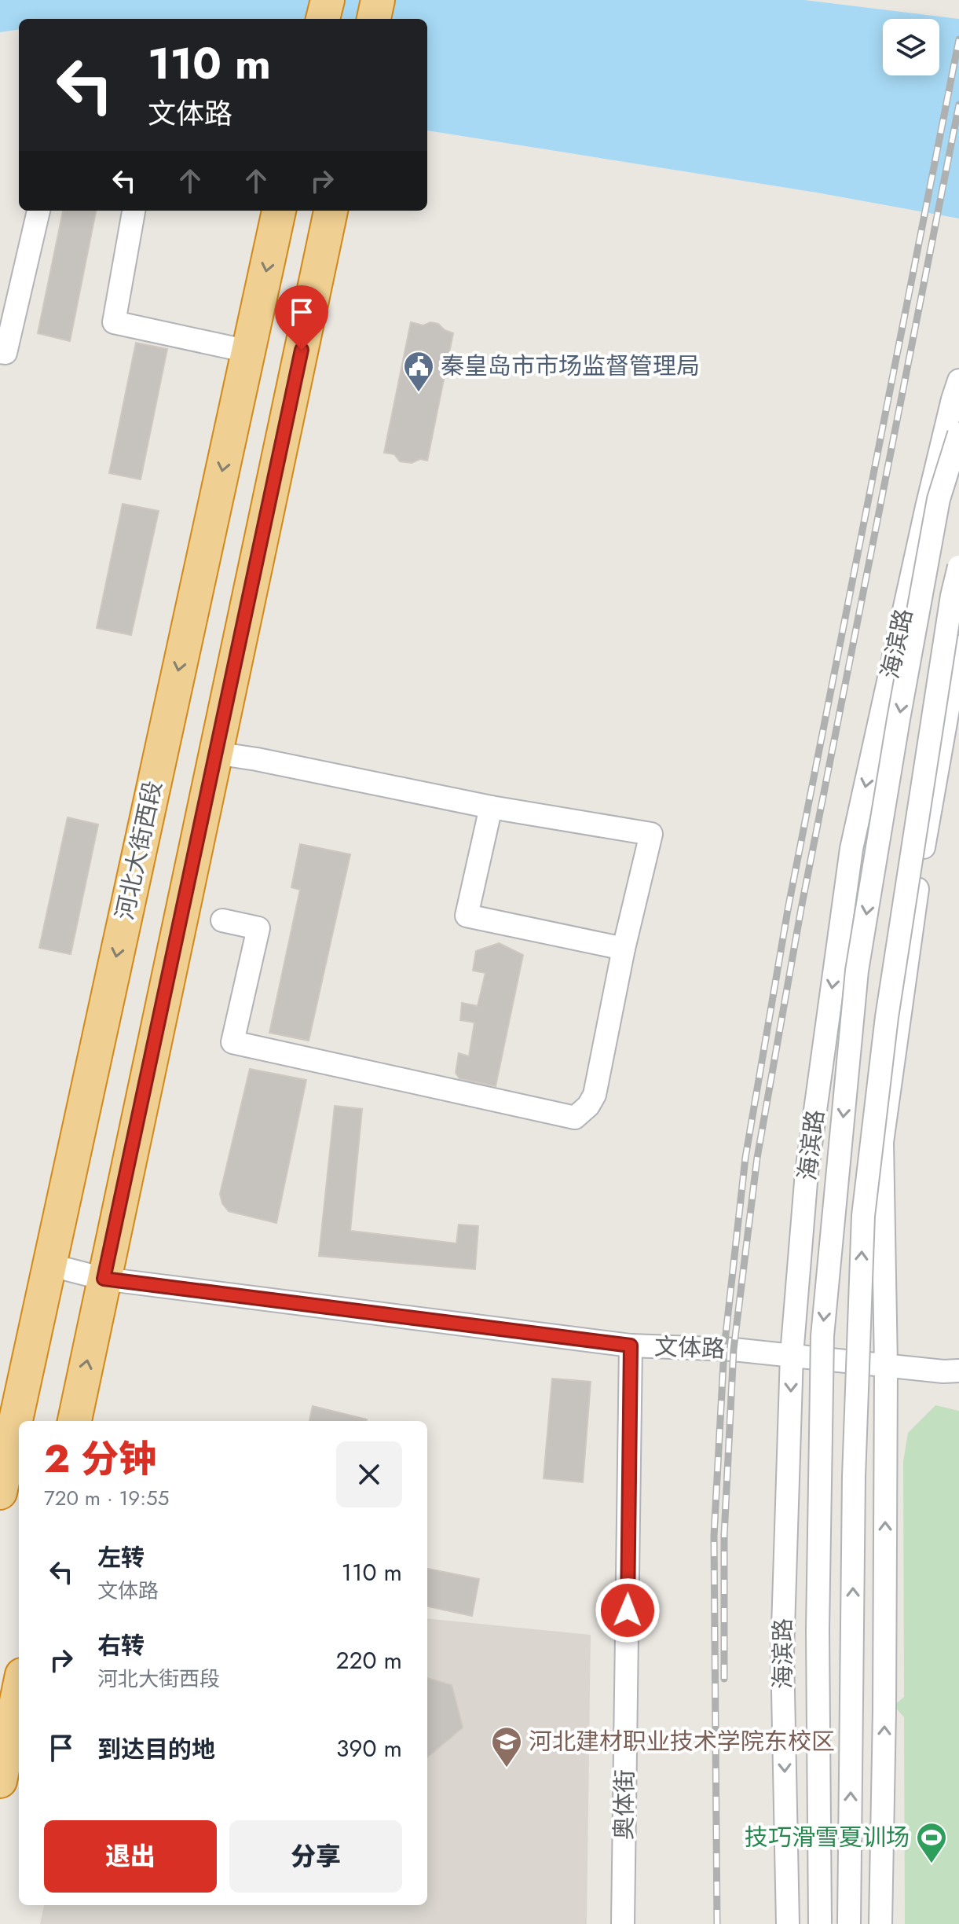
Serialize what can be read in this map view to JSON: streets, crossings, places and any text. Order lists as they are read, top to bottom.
{
  "streets": {
    "highway": ["河北大街西段"],
    "street": ["海滨路", "文体路", "奥体街"]
  },
  "crossings": [
    ["海滨路", "文体路"],
    ["河北大街西段", "文体路"],
    ["文体路", "奥体街"]
  ],
  "places": {
    "public building": ["秦皇岛市市场监督管理局"],
    "school or university": ["河北建材职业技术学院东校区"],
    "sports": ["技巧滑雪夏训场"]
  },
  "page": {
    "turn": ["110 m", "文体路"],
    "heading": ["2 分钟", "720 m · 19:55"],
    "list": [
      {
        "name": "左转",
        "note": "文体路",
        "value": "110 m"
      },
      {
        "name": "右转",
        "note": "河北大街西段",
        "value": "220 m"
      },
      {
        "name": "到达目的地",
        "value": "390 m"
      }
    ],
    "buttons": ["退出", "分享"]
  }
}
